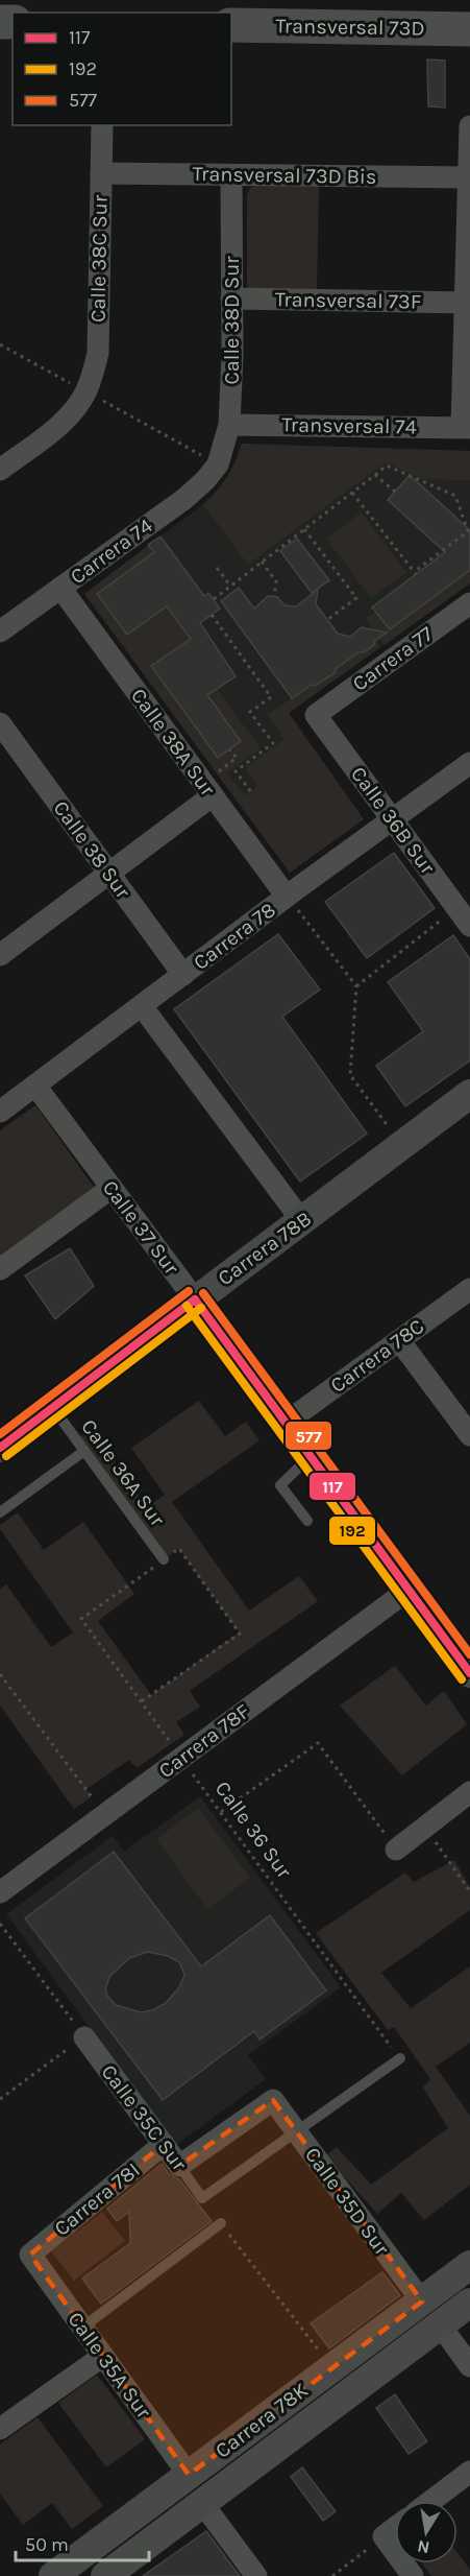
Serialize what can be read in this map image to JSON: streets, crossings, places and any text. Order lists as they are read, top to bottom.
{
  "streets": {
    "main road": ["Transversal 73D"],
    "street": [
      "Transversal 73D Bis",
      "Calle 38C Sur",
      "Transversal 73F",
      "Calle 38D Sur",
      "Transversal 74",
      "Carrera 74",
      "Carrera 77",
      "Calle 38A Sur",
      "Calle 36B Sur",
      "Calle 38 Sur",
      "Carrera 78",
      "Calle 37 Sur",
      "Carrera 78B",
      "Carrera 78C",
      "Carrera 78F",
      "Calle 35C Sur",
      "Carrera 78I",
      "Calle 35D Sur",
      "Calle 35A Sur",
      "Carrera 78K"
    ],
    "lane": ["Calle 36A Sur"],
    "path": ["Calle 36 Sur"]
  },
  "crossings": [
    ["Transversal 73D Bis", "Calle 38C Sur"],
    ["Transversal 73D Bis", "Calle 38D Sur"],
    ["Transversal 73F", "Calle 38D Sur"],
    ["Calle 38D Sur", "Transversal 74"],
    ["Calle 38D Sur", "Carrera 74"],
    ["Carrera 74", "Calle 38A Sur"],
    ["Carrera 77", "Calle 36B Sur"],
    ["Calle 38A Sur", "Carrera 78"],
    ["Calle 36B Sur", "Carrera 78"],
    ["Calle 38 Sur", "Carrera 78"],
    ["Carrera 78", "Calle 37 Sur"],
    ["Calle 37 Sur", "Carrera 78B"],
    ["Calle 37 Sur", "Carrera 78C"],
    ["Calle 37 Sur", "Carrera 78F"],
    ["Carrera 78B", "Calle 36A Sur"],
    ["Calle 36A Sur", "Calle 36 Sur"],
    ["Carrera 78F", "Calle 36 Sur"],
    ["Calle 35C Sur", "Carrera 78I"],
    ["Calle 35C Sur", "Calle 35D Sur"],
    ["Carrera 78I", "Calle 35A Sur"],
    ["Calle 35D Sur", "Carrera 78K"],
    ["Calle 35A Sur", "Carrera 78K"]
  ],
  "lines": ["transit line 577", "transit line 117", "transit line 192"],
  "legend": ["117", "192", "577"],
  "scale_bar": "50 m",
  "north": "bottom"
}
